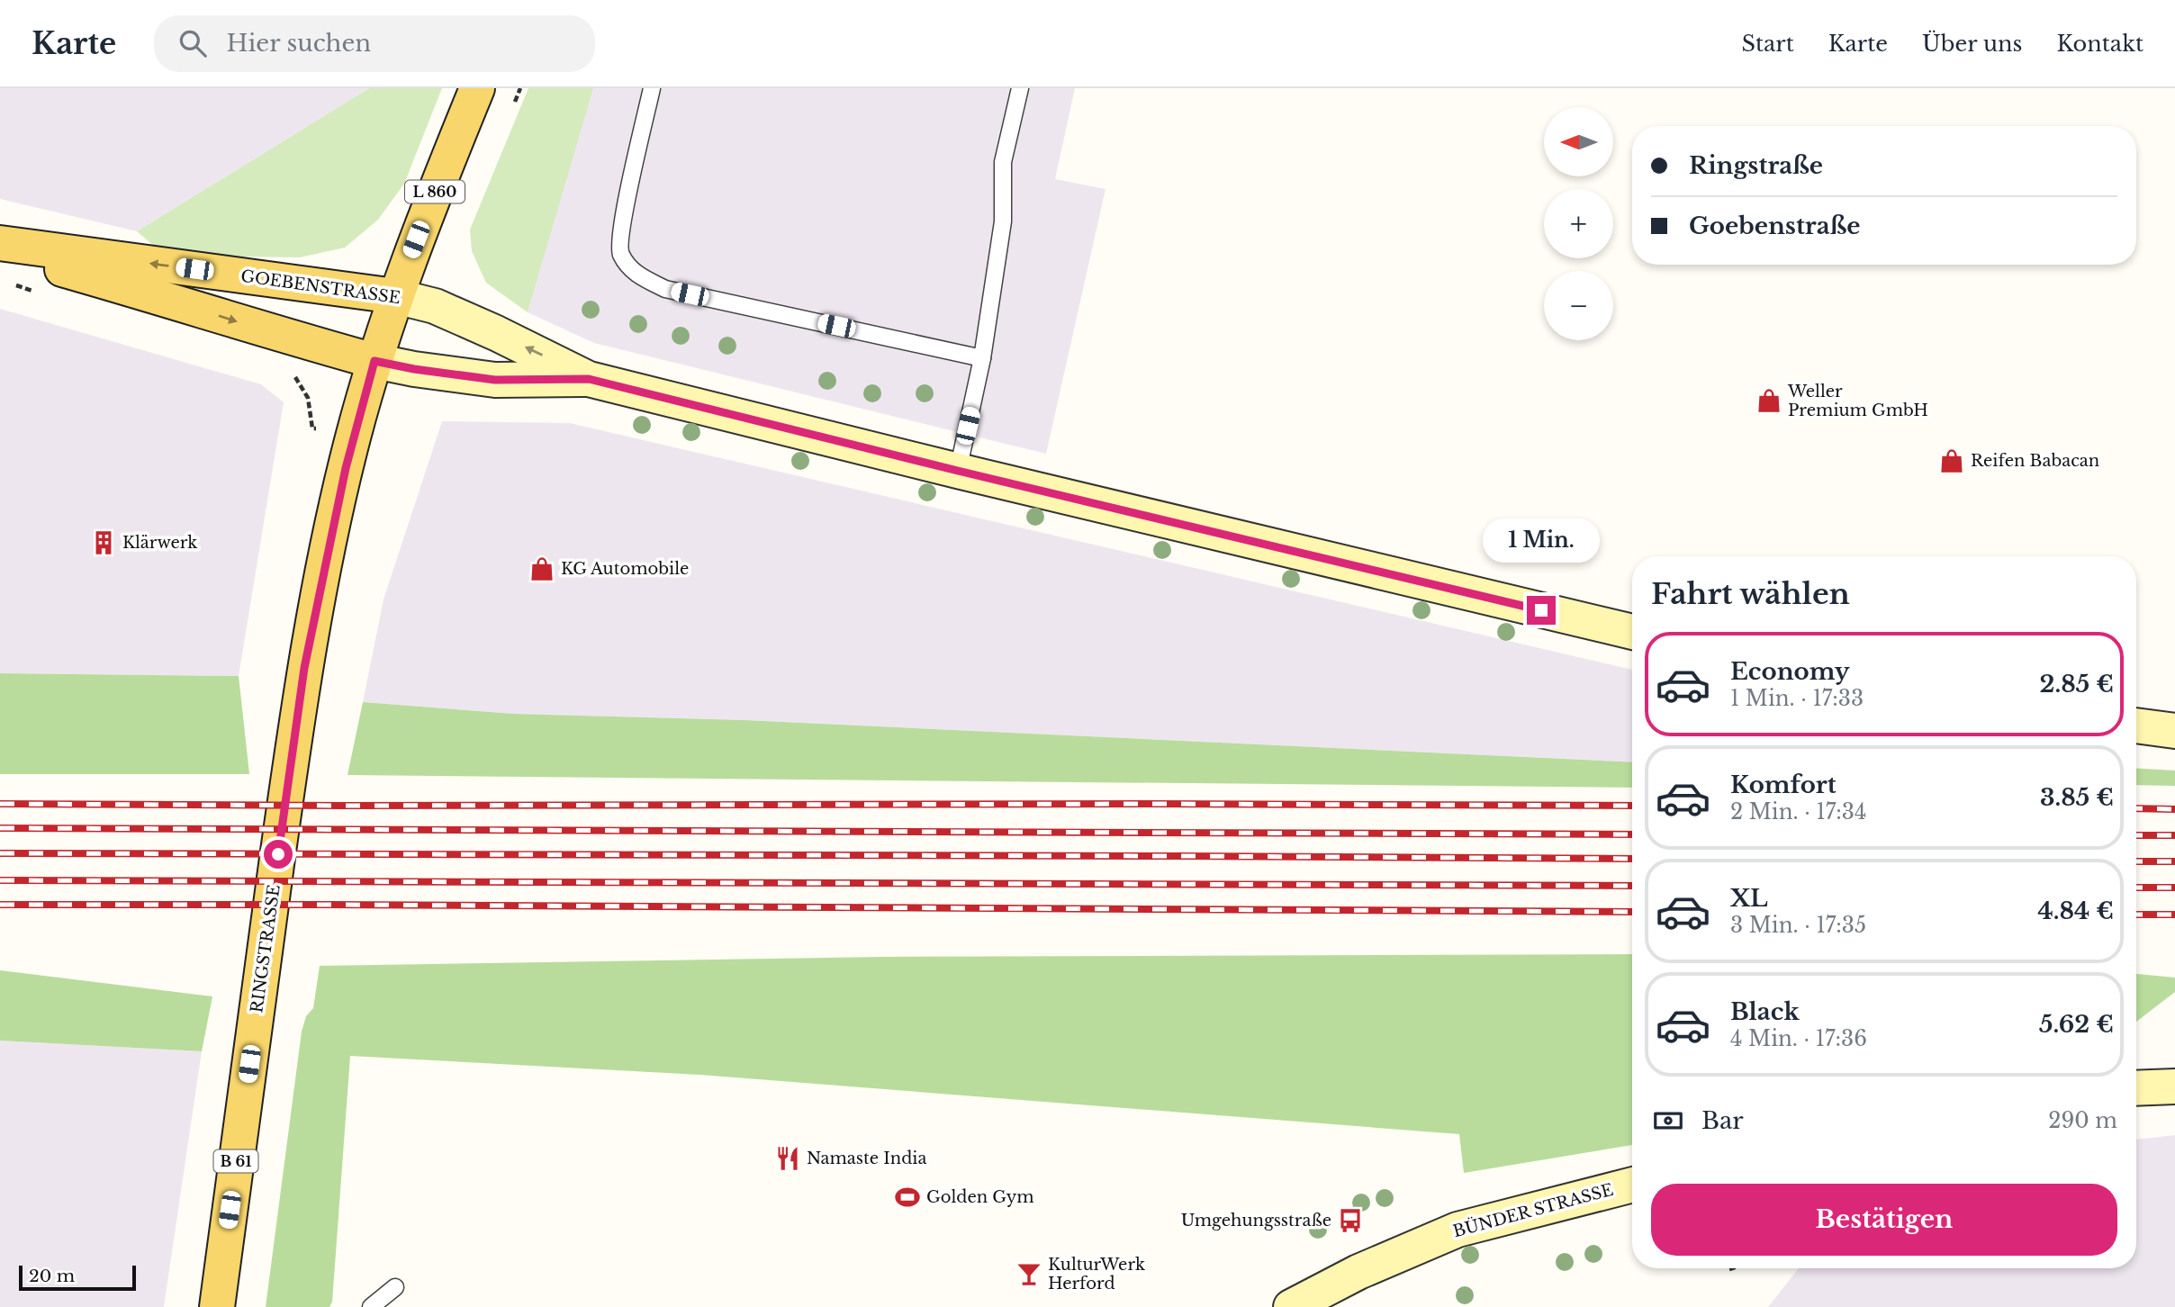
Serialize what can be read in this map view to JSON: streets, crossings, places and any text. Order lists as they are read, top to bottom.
{
  "streets": {
    "main road": [
      "L 860",
      "GOEBENSTRASSE",
      "RINGSTRASSE",
      "B 61"
    ],
    "street": ["BÜNDER STRASSE"]
  },
  "crossings": [
    ["GOEBENSTRASSE", "RINGSTRASSE"]
  ],
  "places": {
    "shop": ["Weller Premium GmbH", "Reifen Babacan", "KG Automobile"],
    "building": ["Klärwerk"],
    "restaurant": ["Namaste India"],
    "sports": ["Golden Gym"],
    "bus stop": ["Umgehungsstraße"],
    "bar": ["KulturWerk Herford"]
  },
  "scale_bar": "20 m",
  "north": "left",
  "page": {
    "header": "Karte",
    "search": "Hier suchen",
    "nav": [
      "Start",
      "Karte",
      "Über uns",
      "Kontakt"
    ],
    "map_buttons": ["+", "−"],
    "banner": ["Ringstraße", "Goebenstraße"],
    "bubble": "1 Min.",
    "heading": "Fahrt wählen",
    "list": [
      {
        "name": "Economy",
        "note": "1 Min. · 17:33",
        "value": "2.85 €"
      },
      {
        "name": "Komfort",
        "note": "2 Min. · 17:34",
        "value": "3.85 €"
      },
      {
        "name": "XL",
        "note": "3 Min. · 17:35",
        "value": "4.84 €"
      },
      {
        "name": "Black",
        "note": "4 Min. · 17:36",
        "value": "5.62 €"
      }
    ],
    "pay": ["Bar", "290 m"],
    "buttons": "Bestätigen",
    "scale": "20 m"
  }
}
